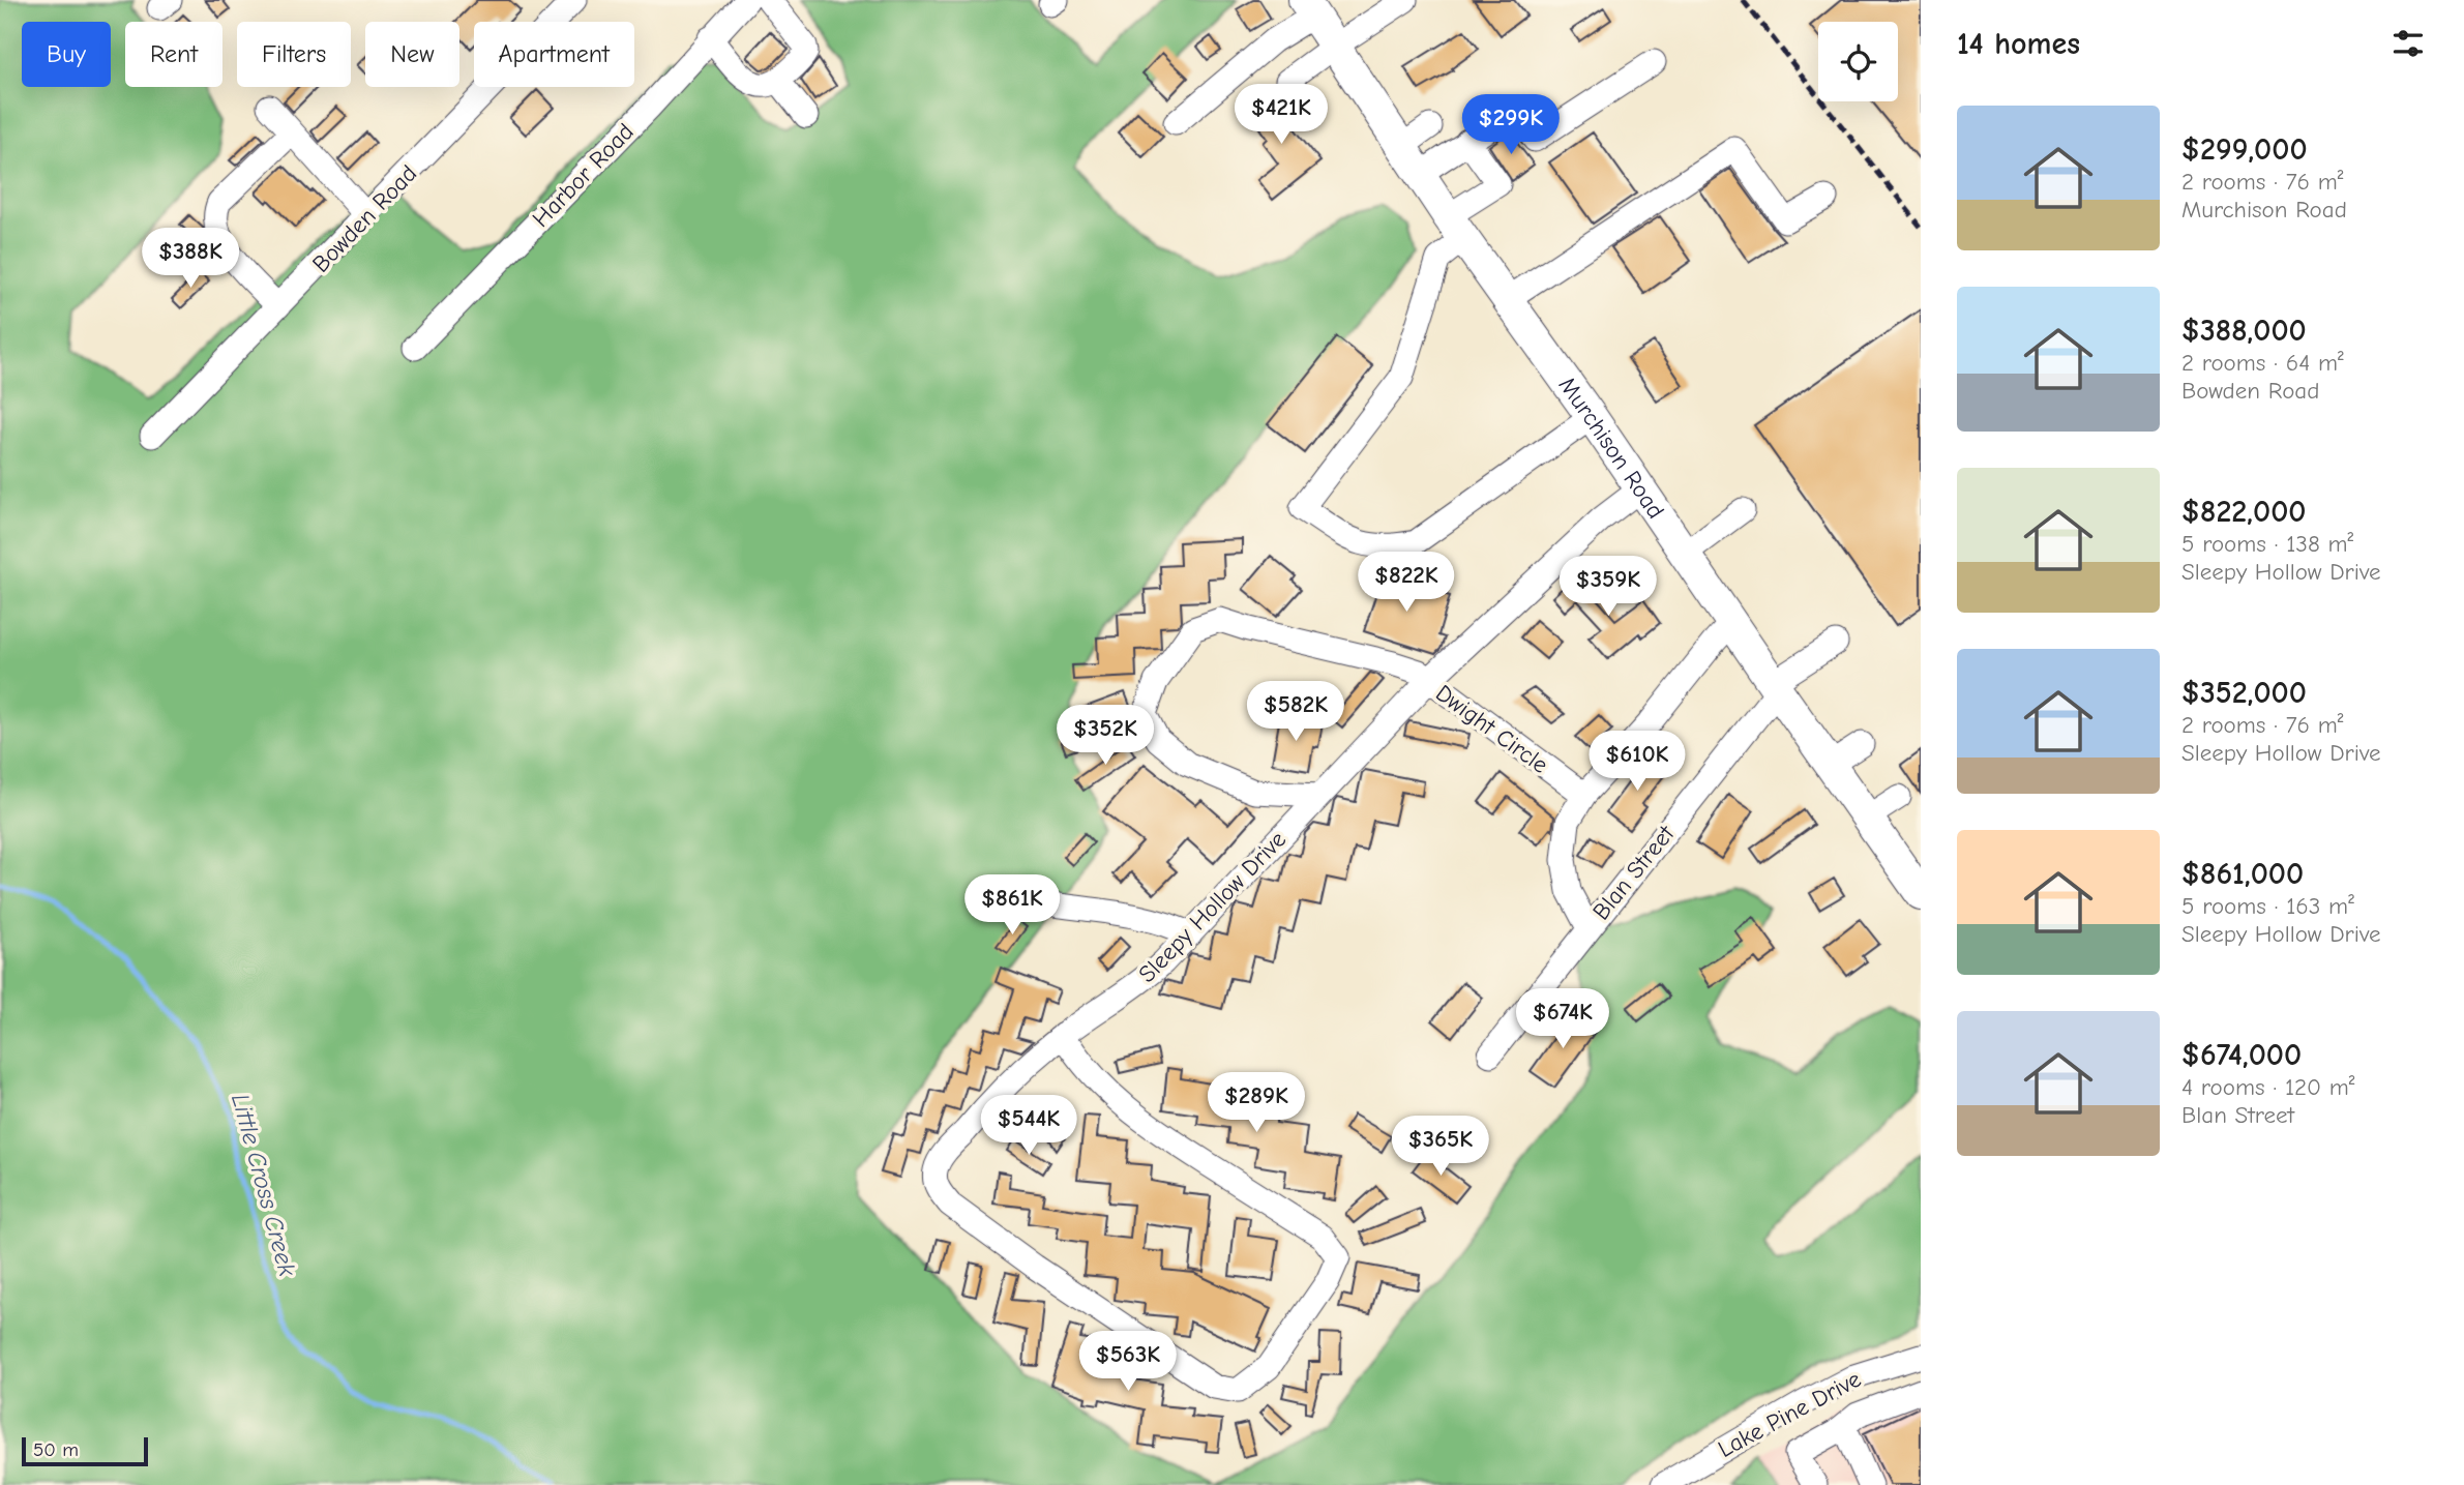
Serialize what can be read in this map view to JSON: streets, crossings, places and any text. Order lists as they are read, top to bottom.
{
  "streets": {
    "main road": ["Murchison Road"],
    "street": [
      "Harbor Road",
      "Bowden Road",
      "Dwight Circle",
      "Blan Street",
      "Sleepy Hollow Drive",
      "Lake Pine Drive"
    ]
  },
  "crossings": [
    ["Murchison Road", "Blan Street"],
    ["Murchison Road", "Sleepy Hollow Drive"],
    ["Dwight Circle", "Sleepy Hollow Drive"]
  ],
  "water": ["Little Cross Creek"],
  "scale_bar": "50 m",
  "page": {
    "heading": "14 homes",
    "chip": [
      "Buy",
      "Rent",
      "Filters",
      "New",
      "Apartment"
    ],
    "price": [
      "$421K",
      "$299K",
      "$388K",
      "$822K",
      "$359K",
      "$582K",
      "$352K",
      "$610K",
      "$861K",
      "$674K",
      "$289K",
      "$544K",
      "$365K",
      "$563K"
    ],
    "list": [
      {
        "name": "$299,000",
        "note": "2 rooms · 76 m² · Murchison Road"
      },
      {
        "name": "$388,000",
        "note": "2 rooms · 64 m² · Bowden Road"
      },
      {
        "name": "$822,000",
        "note": "5 rooms · 138 m² · Sleepy Hollow Drive"
      },
      {
        "name": "$352,000",
        "note": "2 rooms · 76 m² · Sleepy Hollow Drive"
      },
      {
        "name": "$861,000",
        "note": "5 rooms · 163 m² · Sleepy Hollow Drive"
      },
      {
        "name": "$674,000",
        "note": "4 rooms · 120 m² · Blan Street"
      }
    ],
    "scale": "50 m"
  }
}
